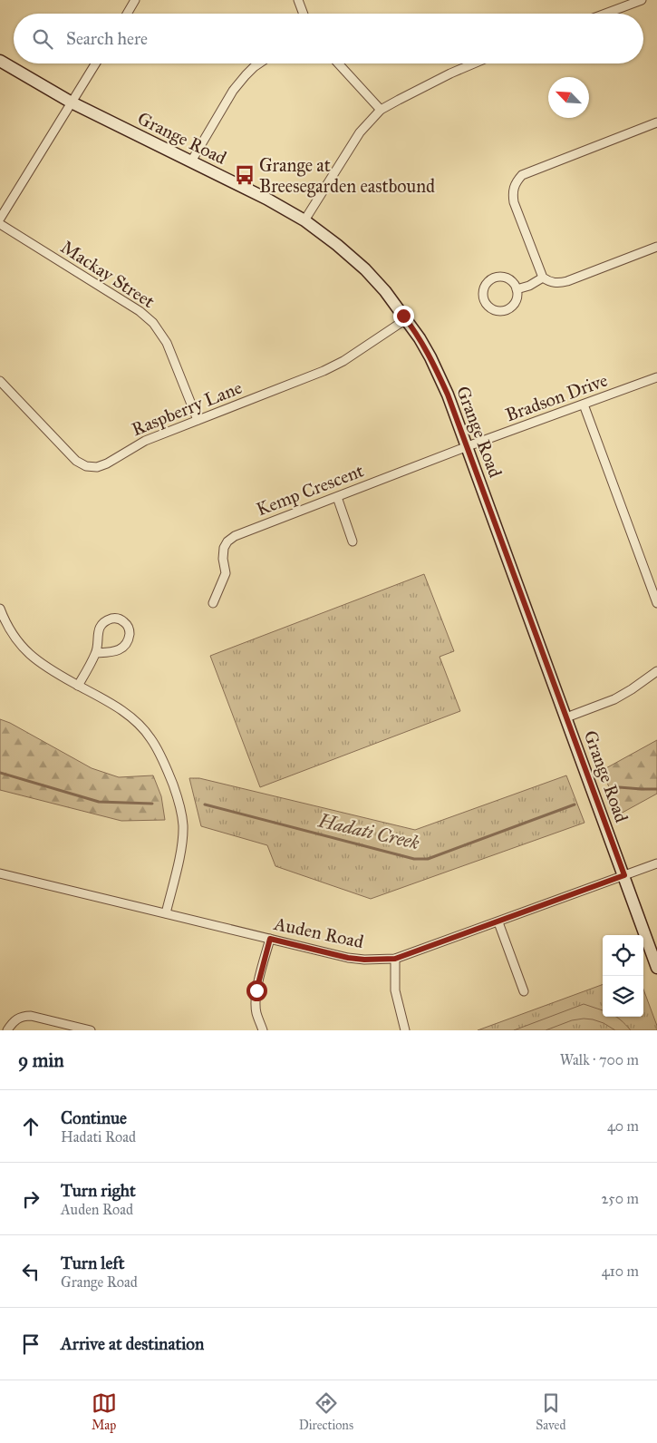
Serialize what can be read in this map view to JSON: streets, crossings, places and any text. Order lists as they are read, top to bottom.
{
  "streets": {
    "main road": ["Grange Road"],
    "street": [
      "Mackay Street",
      "Bradson Drive",
      "Raspberry Lane",
      "Kemp Crescent",
      "Auden Road"
    ]
  },
  "crossings": [
    ["Grange Road", "Bradson Drive"],
    ["Grange Road", "Raspberry Lane"],
    ["Grange Road", "Kemp Crescent"],
    ["Grange Road", "Auden Road"],
    ["Mackay Street", "Raspberry Lane"],
    ["Bradson Drive", "Kemp Crescent"]
  ],
  "water": ["Hadati Creek"],
  "places": {
    "bus stop": ["Grange at Breesegarden eastbound"]
  },
  "north": "top left",
  "page": {
    "search": "Search here",
    "heading": ["9 min", "Walk · 700 m"],
    "list": [
      ["Continue", "Hadati Road", "40 m"],
      ["Turn right", "Auden Road", "250 m"],
      ["Turn left", "Grange Road", "410 m"],
      "Arrive at destination"
    ],
    "nav": ["Map", "Directions", "Saved"]
  }
}
